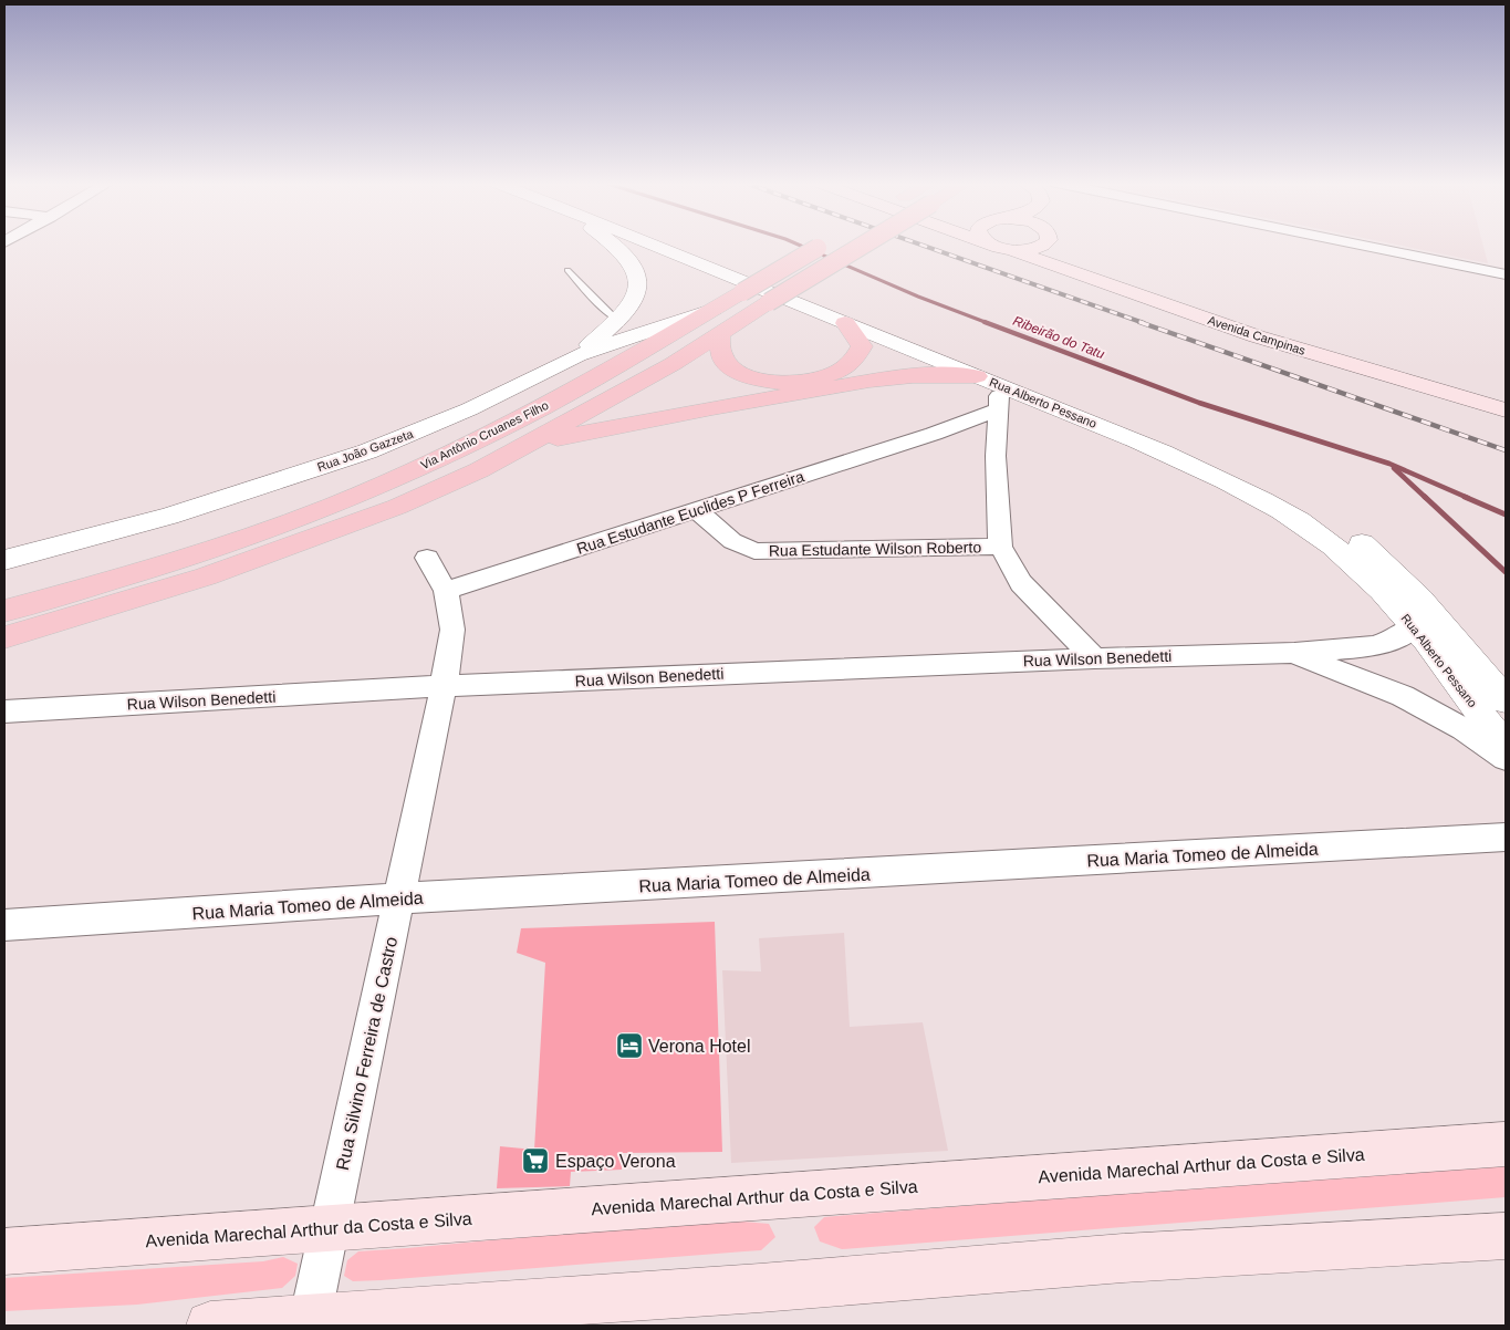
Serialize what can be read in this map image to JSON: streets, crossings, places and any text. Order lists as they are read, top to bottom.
{
  "streets": {
    "main road": ["Avenida Campinas", "Via Antônio Cruanes Filho", "Avenida Marechal Arthur da Costa e Silva"],
    "street": [
      "Rua Alberto Pessano",
      "Rua João Gazzeta",
      "Rua Estudante Euclides P Ferreira",
      "Rua Estudante Wilson Roberto",
      "Rua Wilson Benedetti",
      "Rua Maria Tomeo de Almeida",
      "Rua Silvino Ferreira de Castro"
    ]
  },
  "crossings": [
    ["Rua Alberto Pessano", "Rua Wilson Benedetti"],
    ["Via Antônio Cruanes Filho", "Rua João Gazzeta"],
    ["Rua Estudante Euclides P Ferreira", "Rua Estudante Wilson Roberto"],
    ["Rua Estudante Euclides P Ferreira", "Rua Silvino Ferreira de Castro"],
    ["Rua Wilson Benedetti", "Rua Silvino Ferreira de Castro"],
    ["Rua Maria Tomeo de Almeida", "Rua Silvino Ferreira de Castro"],
    ["Rua Silvino Ferreira de Castro", "Avenida Marechal Arthur da Costa e Silva"]
  ],
  "water": ["Ribeirão do Tatu"],
  "places": {
    "hotel": ["Verona Hotel"],
    "supermarket": ["Espaço Verona"]
  }
}
